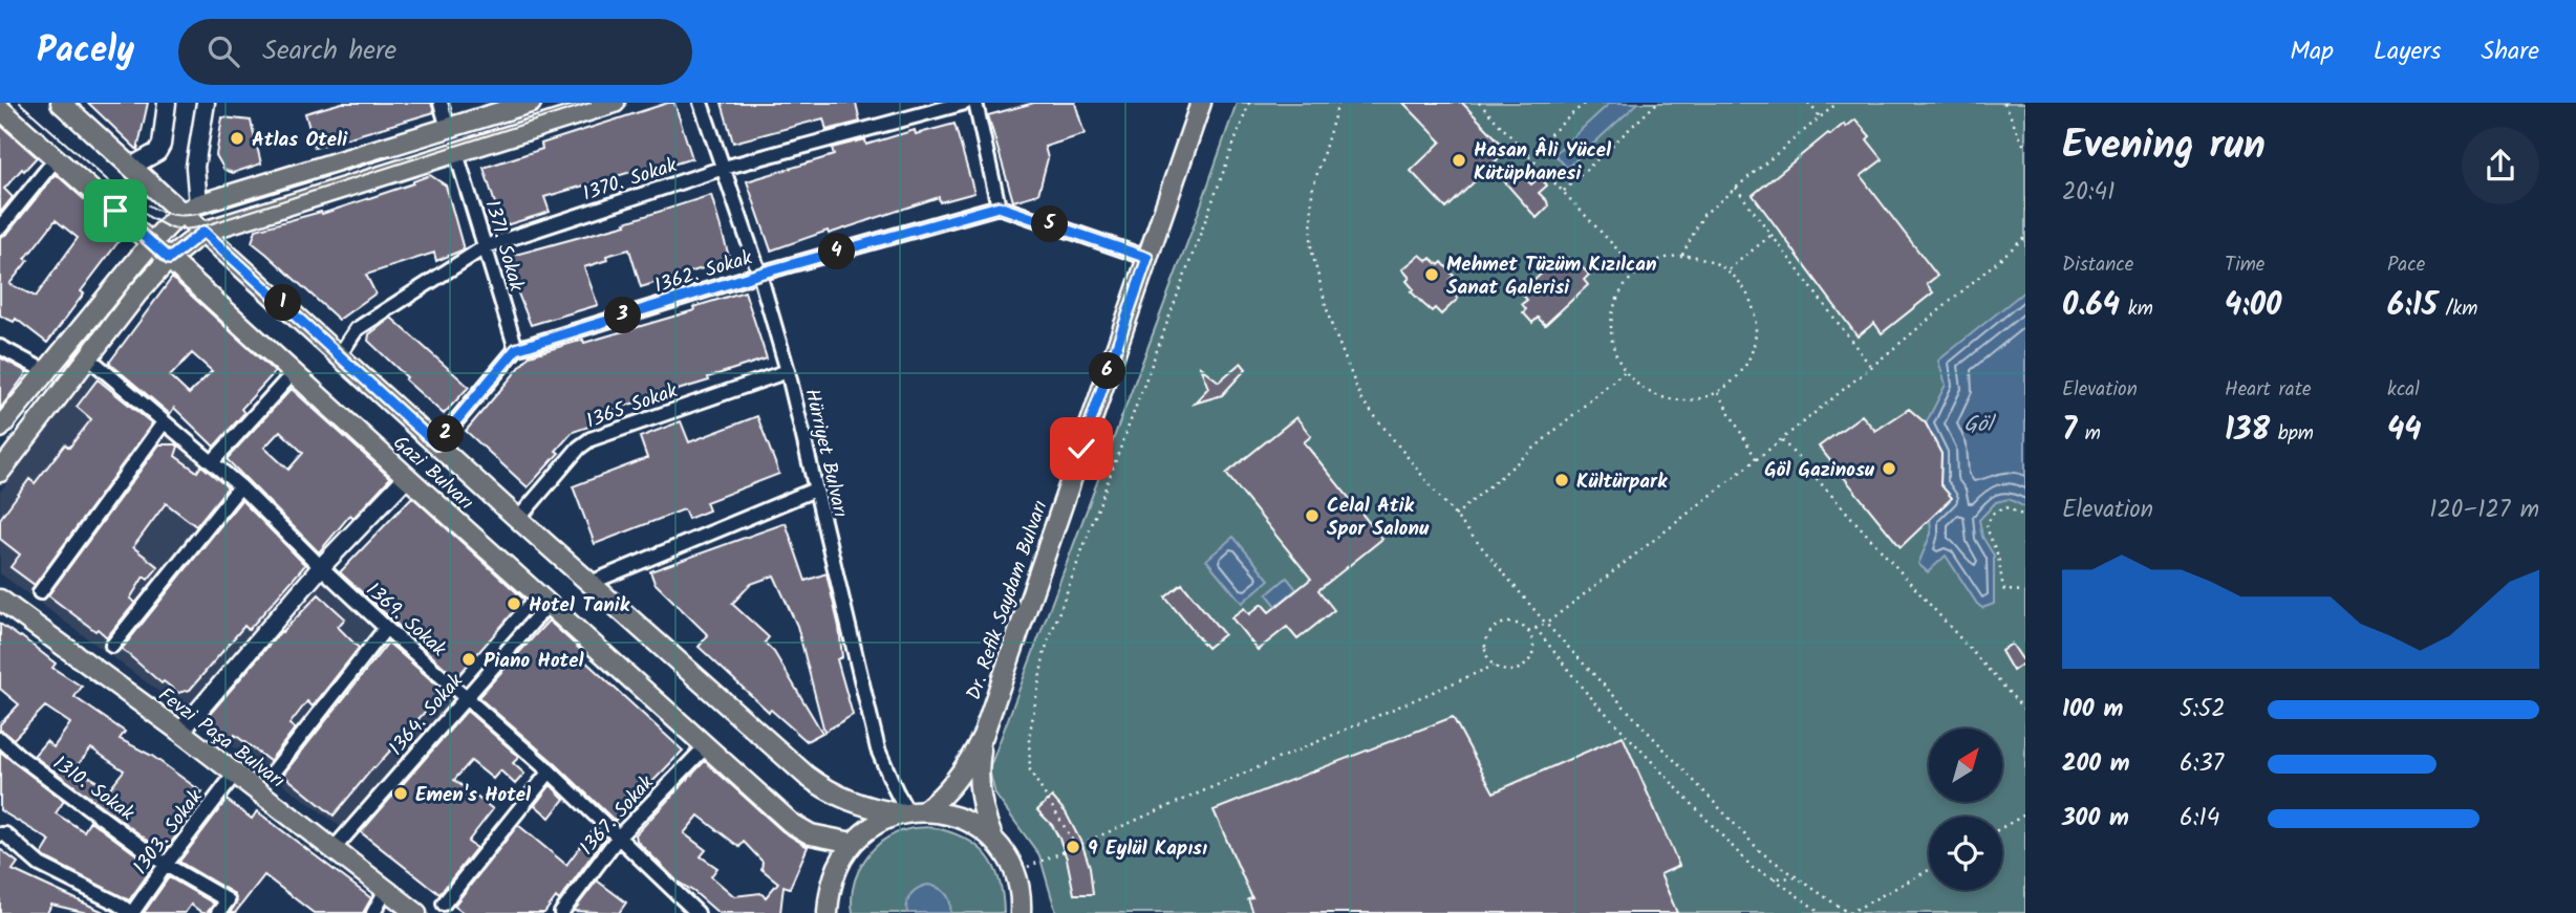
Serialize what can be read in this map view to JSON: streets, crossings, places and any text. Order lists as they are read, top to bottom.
{
  "streets": {
    "main road": ["Gazi Bulvarı", "Dr. Refik Saydam Bulvarı", "Fevzi Paşa Bulvarı"],
    "street": [
      "1370. Sokak",
      "1371. Sokak",
      "1362. Sokak",
      "1365 Sokak",
      "Hürriyet Bulvarı",
      "1369. Sokak",
      "1364. Sokak",
      "1310. Sokak",
      "1367. Sokak",
      "1303. Sokak"
    ]
  },
  "crossings": [
    ["1370. Sokak", "1371. Sokak"],
    ["1370. Sokak", "Hürriyet Bulvarı"],
    ["1370. Sokak", "Gazi Bulvarı"],
    ["1371. Sokak", "1362. Sokak"],
    ["1362. Sokak", "Hürriyet Bulvarı"],
    ["1365 Sokak", "Hürriyet Bulvarı"],
    ["1365 Sokak", "Gazi Bulvarı"],
    ["Hürriyet Bulvarı", "Gazi Bulvarı"],
    ["Gazi Bulvarı", "1364. Sokak"],
    ["Gazi Bulvarı", "1367. Sokak"],
    ["1369. Sokak", "1364. Sokak"],
    ["1369. Sokak", "1367. Sokak"],
    ["1364. Sokak", "Fevzi Paşa Bulvarı"],
    ["Fevzi Paşa Bulvarı", "1303. Sokak"],
    ["1310. Sokak", "1303. Sokak"]
  ],
  "water": ["Göl"],
  "places": [
    "Atlas Oteli",
    "Hasan Âli Yücel Kütüphanesi",
    "Mehmet Tüzüm Kızılcan Sanat Galerisi",
    "Göl Gazinosu",
    "Kültürpark",
    "Celal Atik Spor Salonu",
    "Hotel Tanik",
    "Piano Hotel",
    "Emen's Hotel",
    "9 Eylül Kapısı"
  ],
  "north": "top right",
  "page": {
    "header": "Pacely",
    "search": "Search here",
    "nav": ["Map", "Layers", "Share"],
    "heading": ["Evening run", "20:41"],
    "pins": [
      "5",
      "4",
      "1",
      "3",
      "6",
      "2"
    ],
    "stats": [
      ["Distance", "0.64 km"],
      ["Time", "4:00"],
      ["Pace", "6:15 /km"],
      ["Elevation", "7 m"],
      ["Heart rate", "138 bpm"],
      ["kcal", "44"]
    ],
    "chart": ["Elevation", "120–127 m"],
    "list": [
      {
        "name": "100 m",
        "note": "5:52"
      },
      {
        "name": "200 m",
        "note": "6:37"
      },
      {
        "name": "300 m",
        "note": "6:14"
      }
    ]
  }
}
